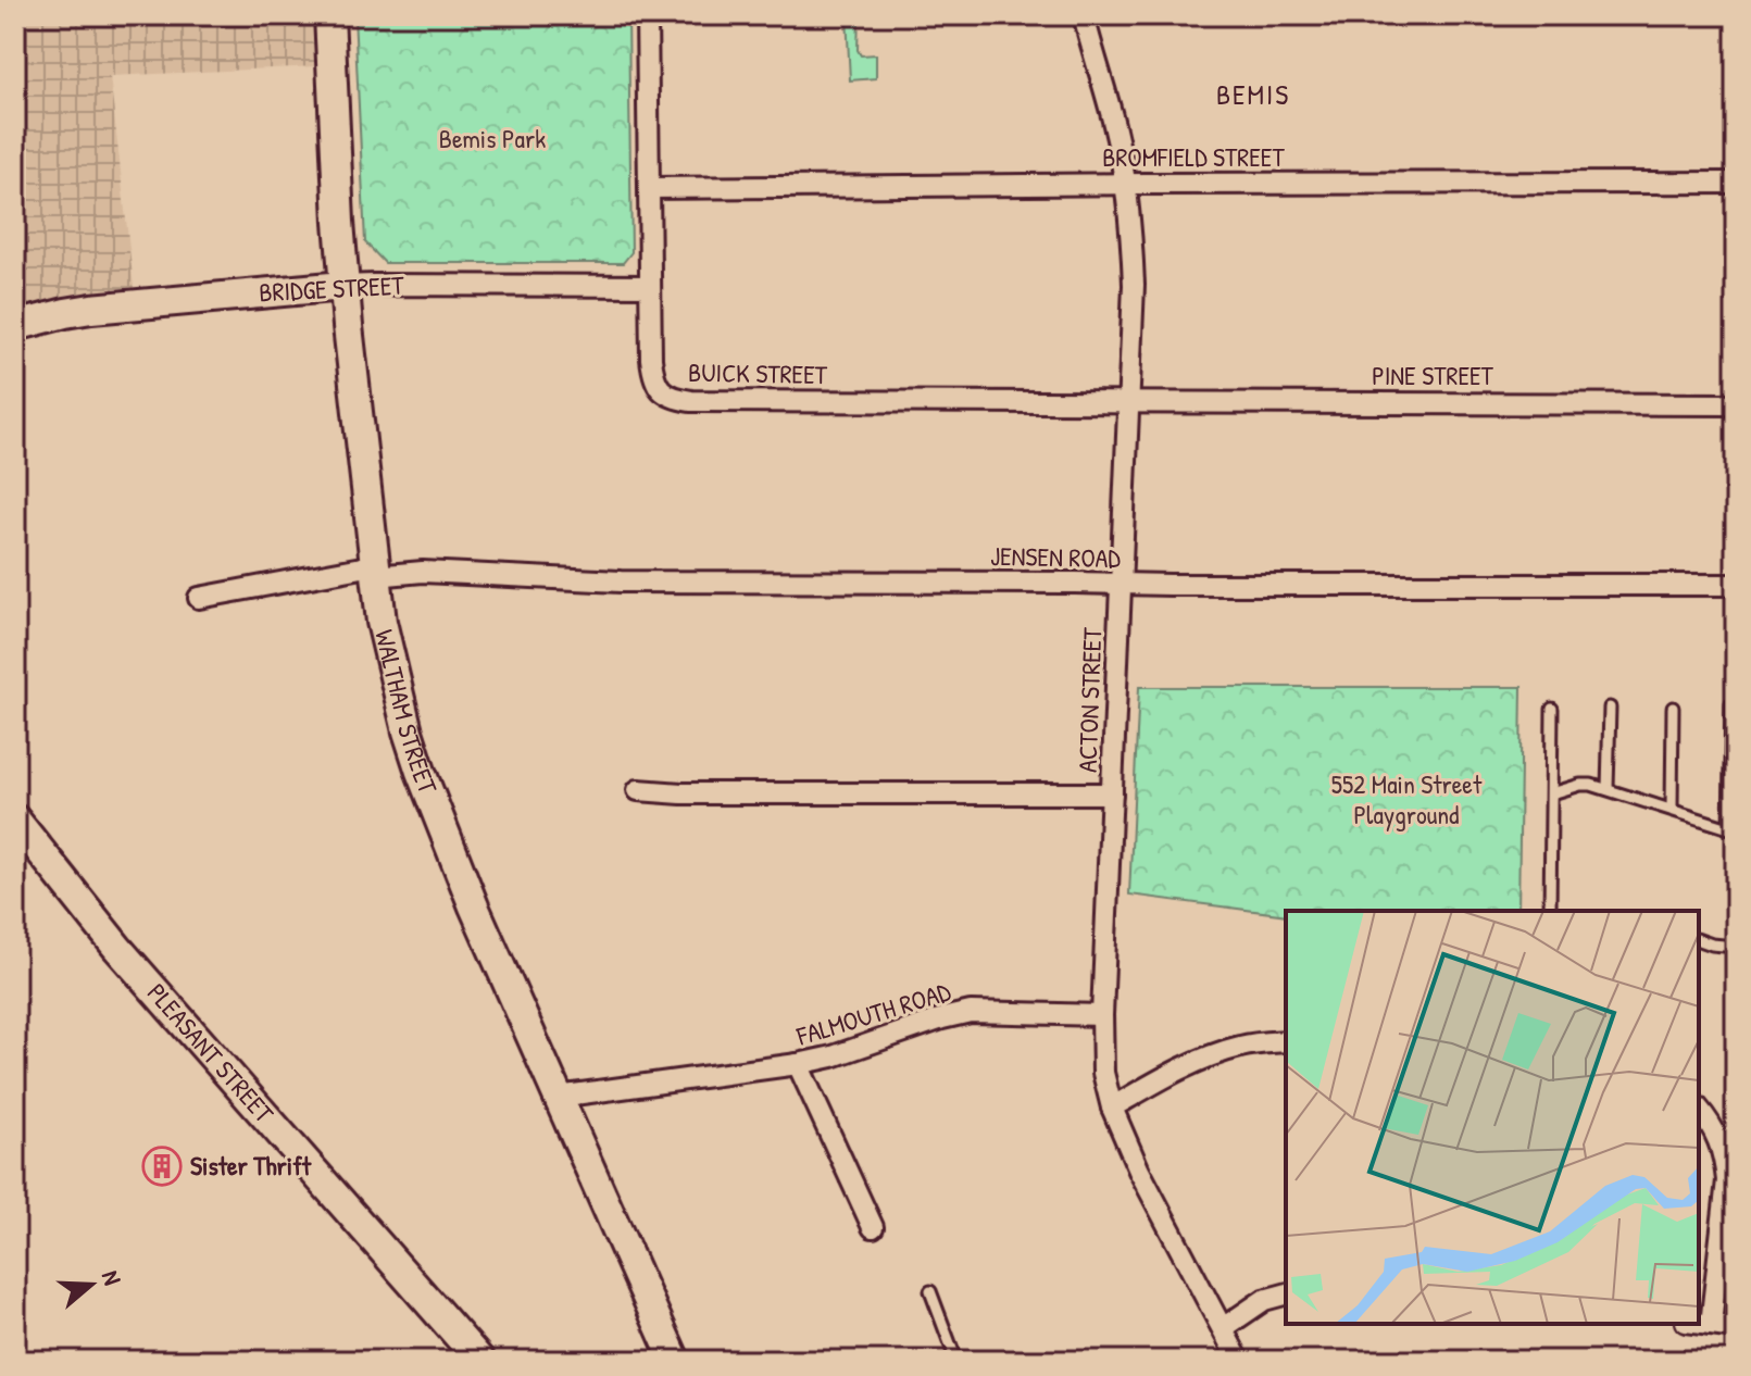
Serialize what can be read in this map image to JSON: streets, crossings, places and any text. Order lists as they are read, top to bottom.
{
  "streets": {
    "street": [
      "BROMFIELD STREET",
      "BRIDGE STREET",
      "BUICK STREET",
      "PINE STREET",
      "JENSEN ROAD",
      "ACTON STREET",
      "WALTHAM STREET",
      "FALMOUTH ROAD",
      "PLEASANT STREET"
    ]
  },
  "crossings": [
    ["BROMFIELD STREET", "BUICK STREET"],
    ["BROMFIELD STREET", "ACTON STREET"],
    ["BRIDGE STREET", "BUICK STREET"],
    ["BRIDGE STREET", "WALTHAM STREET"],
    ["BUICK STREET", "PINE STREET"],
    ["BUICK STREET", "ACTON STREET"],
    ["PINE STREET", "ACTON STREET"],
    ["JENSEN ROAD", "ACTON STREET"],
    ["JENSEN ROAD", "WALTHAM STREET"],
    ["ACTON STREET", "FALMOUTH ROAD"],
    ["WALTHAM STREET", "FALMOUTH ROAD"]
  ],
  "districts": ["BEMIS"],
  "parks": ["Bemis Park", "552 Main Street Playground"],
  "places": {
    "building": ["Sister Thrift"]
  },
  "north": "right"
}
